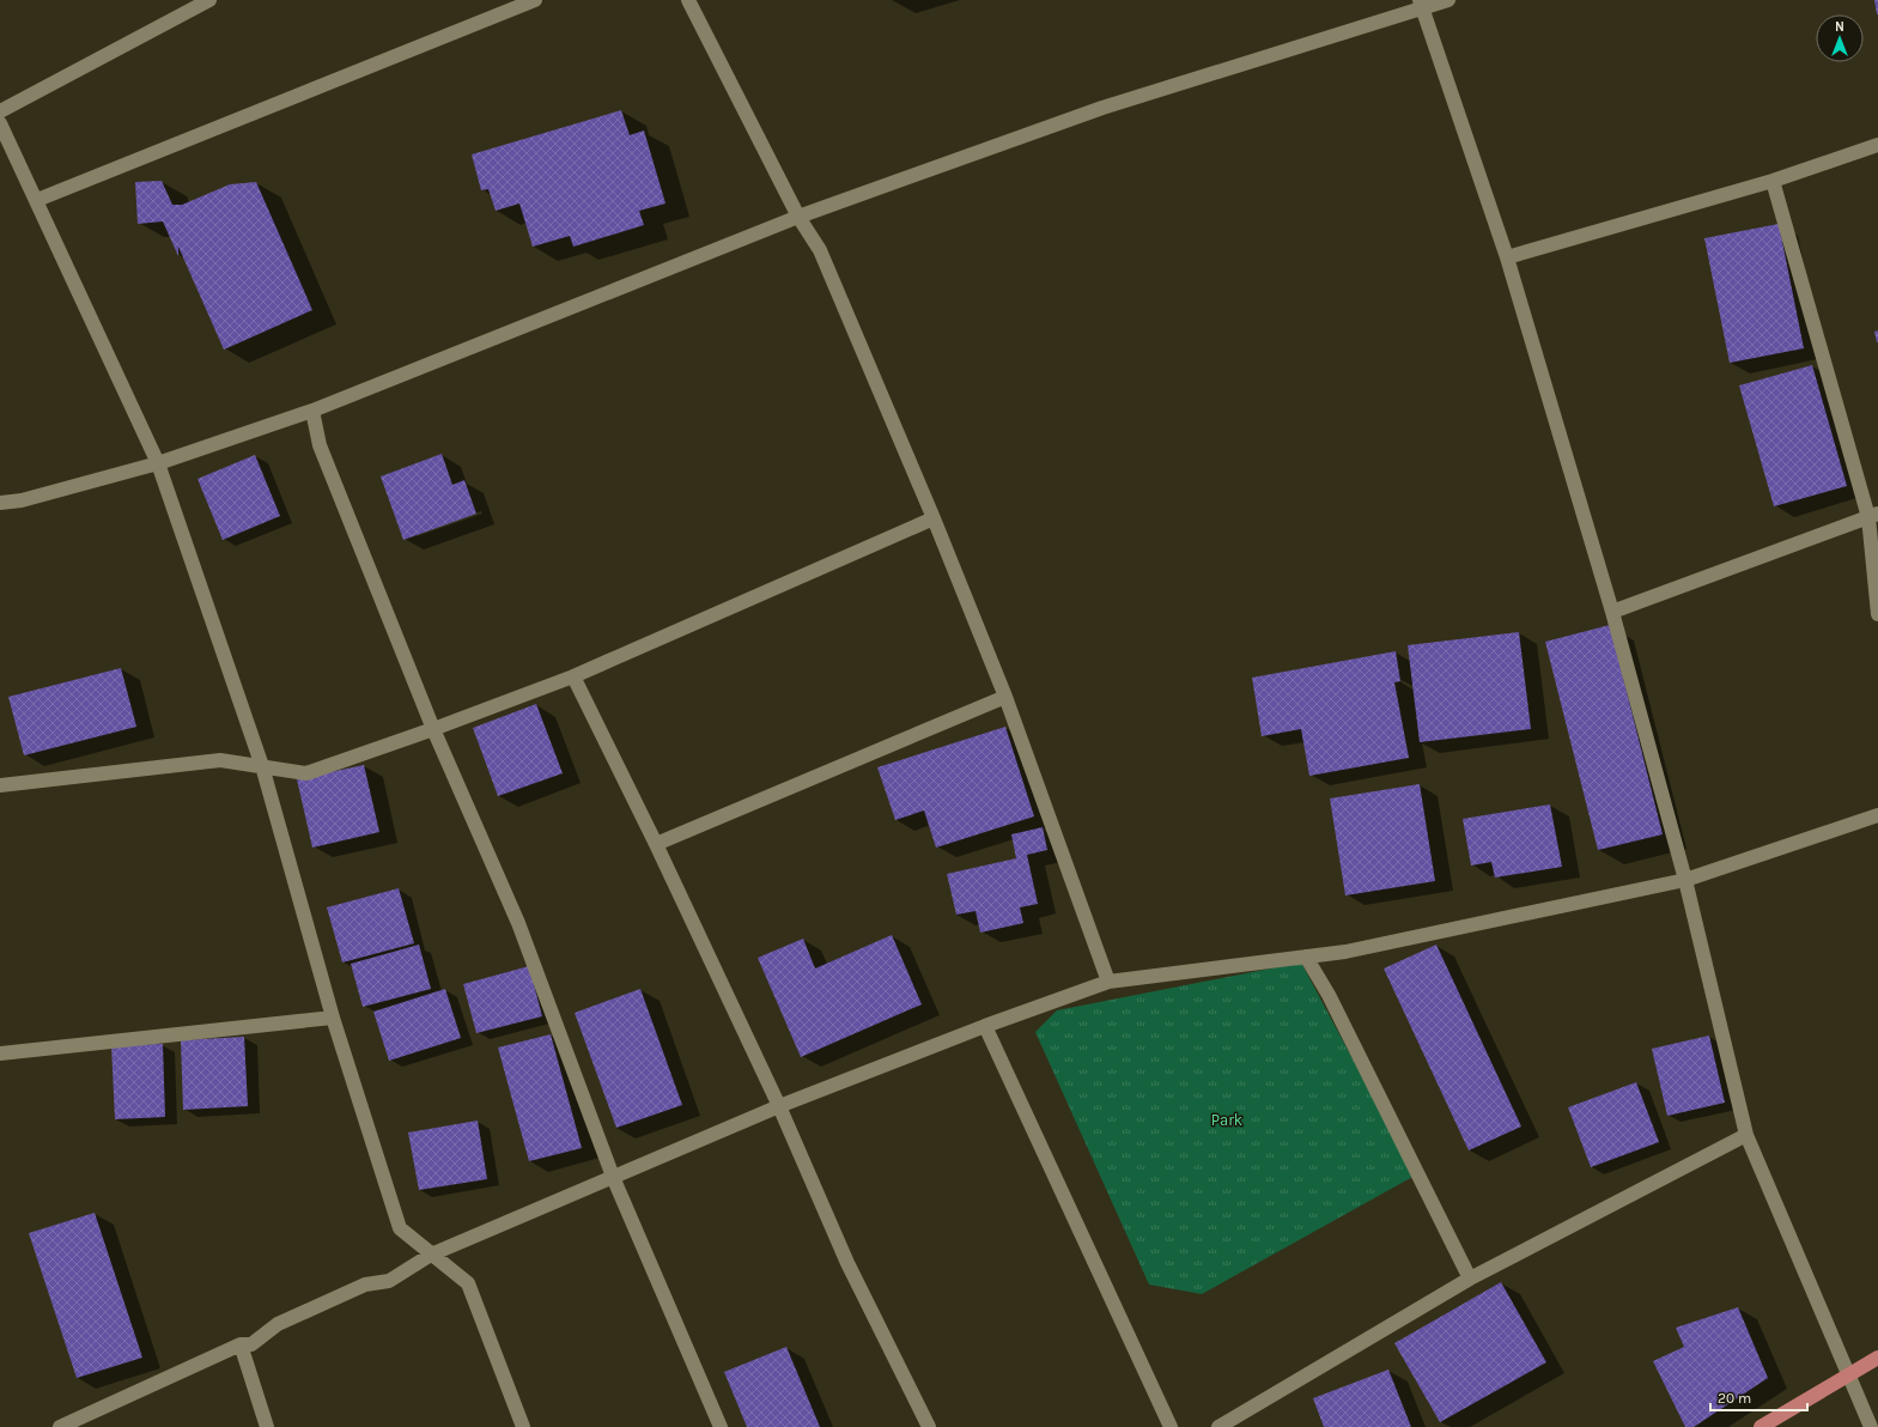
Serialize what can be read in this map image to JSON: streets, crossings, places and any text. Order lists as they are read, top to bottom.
{
  "parks": ["Park"],
  "scale_bar": "20 m",
  "north": "top"
}
